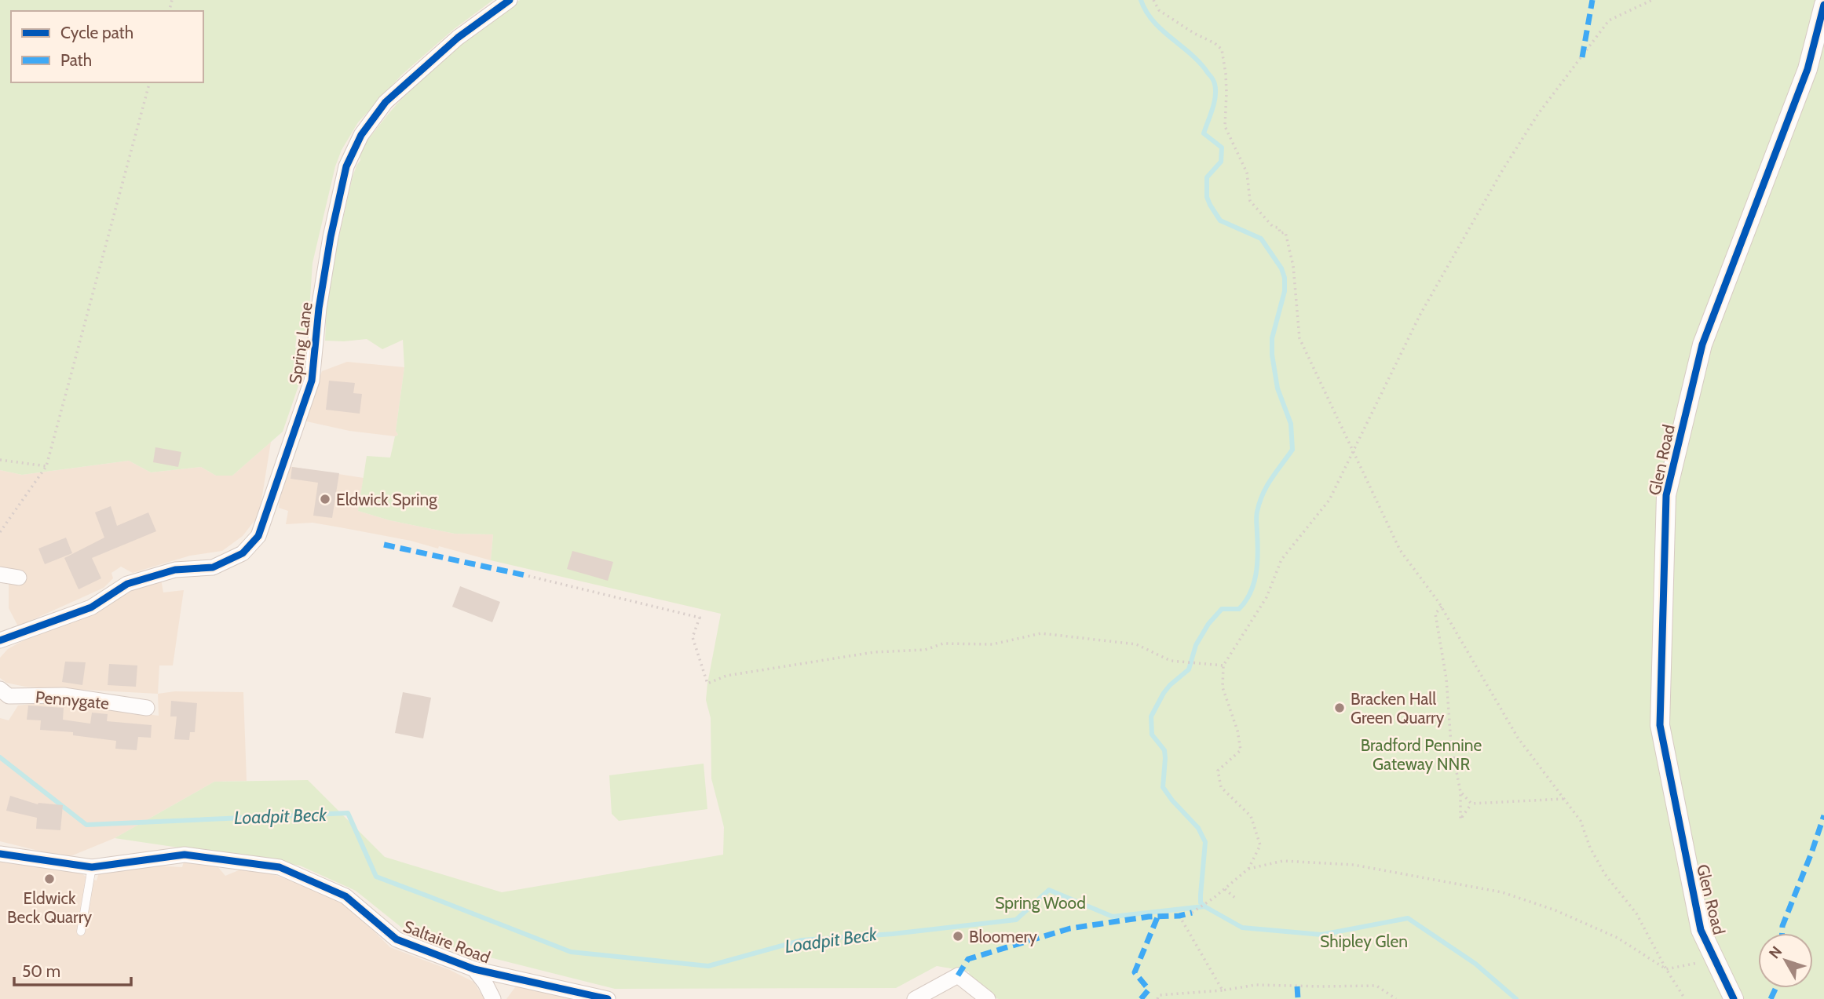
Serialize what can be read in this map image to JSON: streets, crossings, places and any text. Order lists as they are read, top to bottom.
{
  "streets": {
    "street": [
      "Spring Lane",
      "Glen Road",
      "Pennygate",
      "Saltaire Road"
    ]
  },
  "water": ["Loadpit Beck"],
  "parks": ["Bradford Pennine Gateway NNR", "Spring Wood", "Shipley Glen"],
  "places": [
    "Eldwick Spring",
    "Bracken Hall Green Quarry",
    "Eldwick Beck Quarry",
    "Bloomery"
  ],
  "legend": ["Cycle path", "Path"],
  "scale_bar": "50 m",
  "north": "top left"
}
